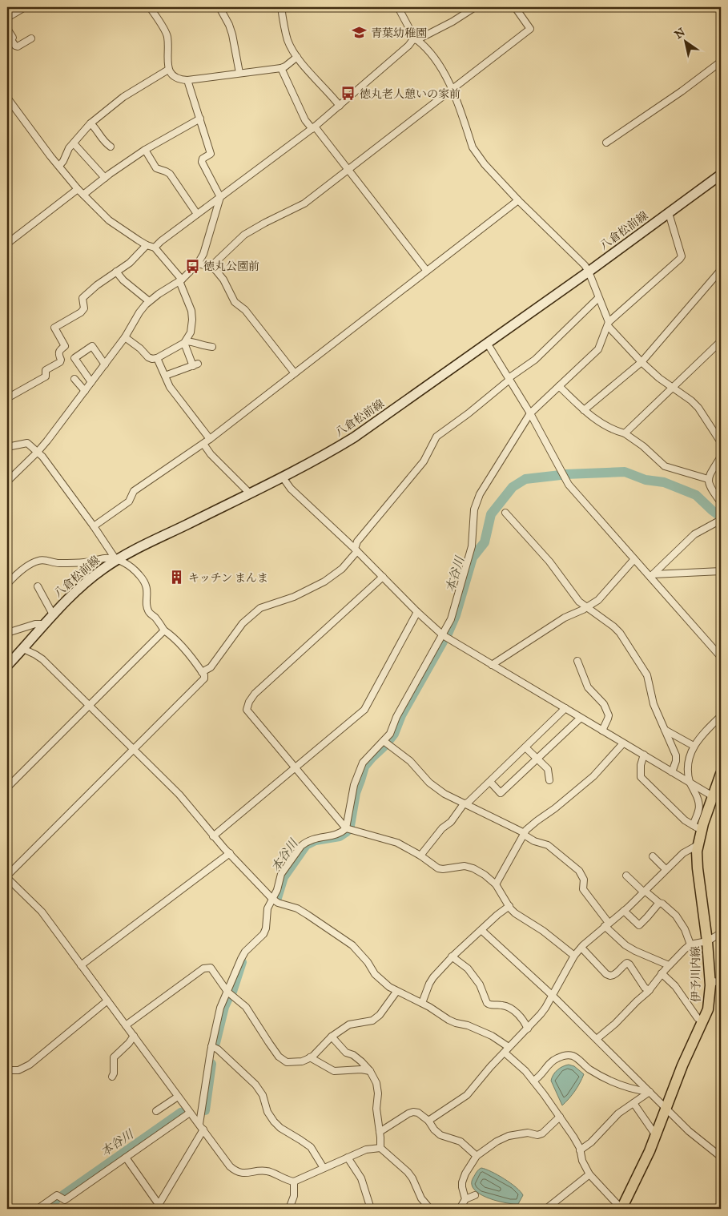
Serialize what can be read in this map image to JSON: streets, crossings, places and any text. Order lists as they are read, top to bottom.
{
  "streets": {
    "main road": ["八倉松前線", "伊予川内線"]
  },
  "water": ["本谷川"],
  "places": {
    "school or university": ["青葉幼稚園"],
    "bus stop": ["徳丸老人憩いの家前", "徳丸公園前"],
    "building": ["キッチン まんま"]
  },
  "north": "top left"
}
